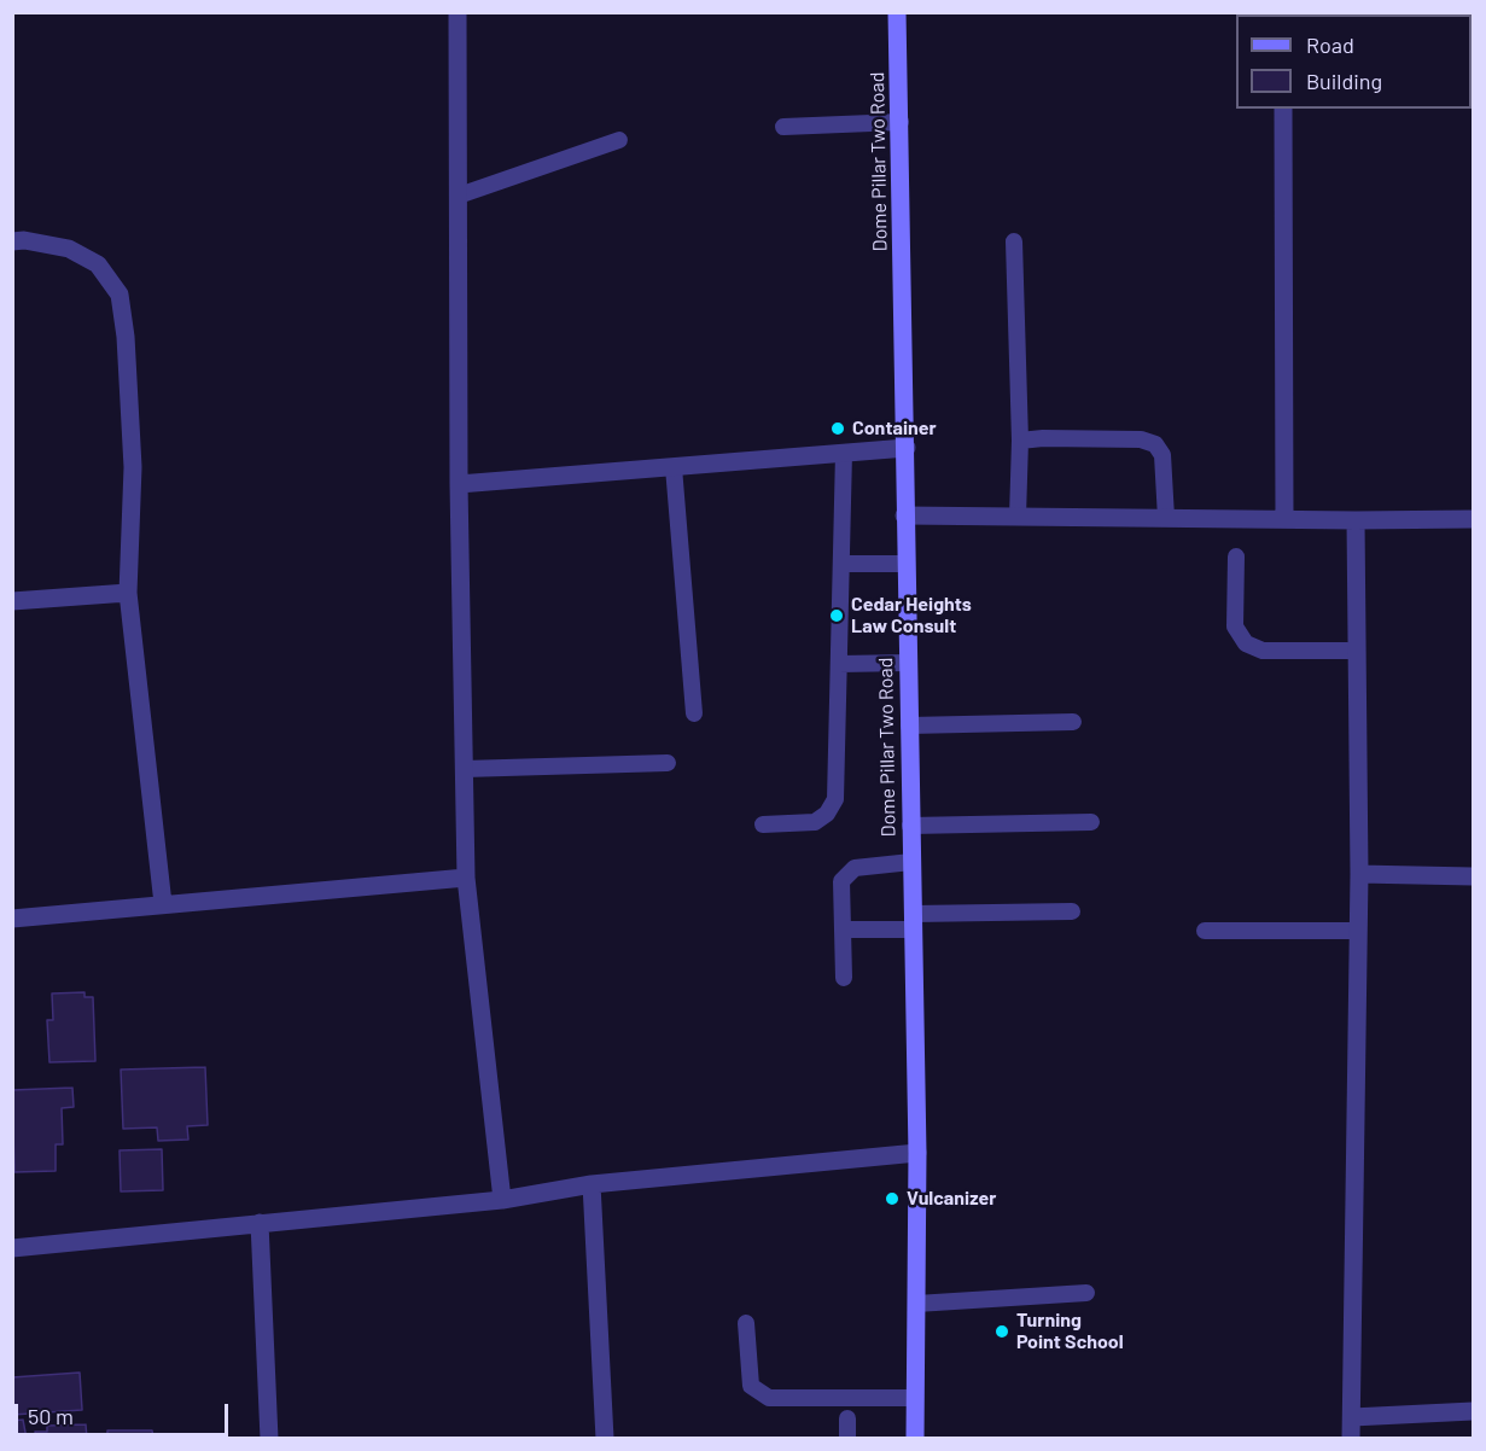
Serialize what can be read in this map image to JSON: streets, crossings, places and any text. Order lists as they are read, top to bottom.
{
  "streets": {
    "street": ["Dome Pillar Two Road"]
  },
  "places": [
    "Container",
    "Cedar Heights Law Consult",
    "Vulcanizer",
    "Turning Point School"
  ],
  "legend": ["Road", "Building"],
  "scale_bar": "50 m"
}
